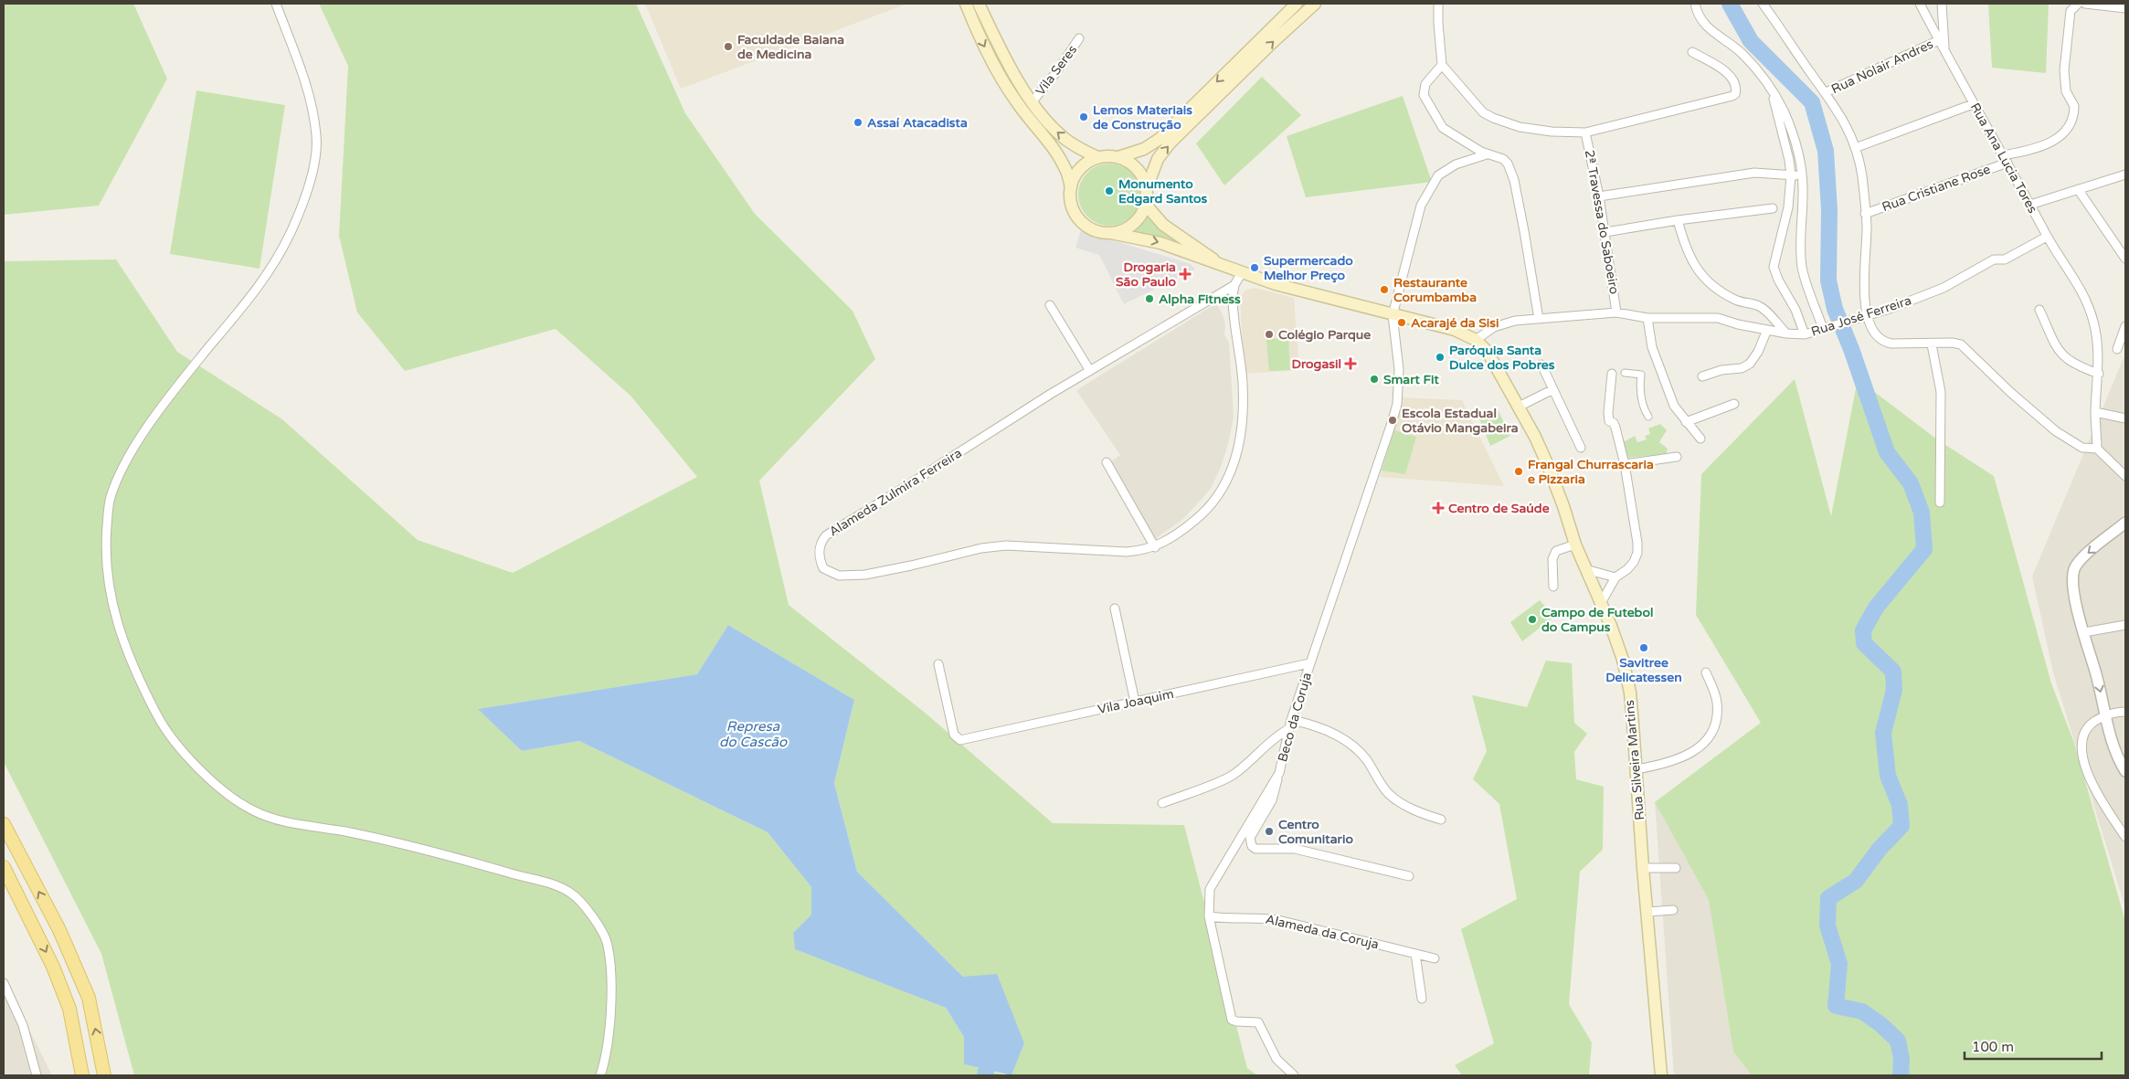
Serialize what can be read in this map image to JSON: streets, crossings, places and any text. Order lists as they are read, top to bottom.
{
  "streets": {
    "main road": ["Rua Silveira Martins"],
    "street": [
      "Rua Nolair Andres",
      "Vila Seres",
      "Rua Ana Lucia Tores",
      "Rua Cristiane Rose",
      "2ª Travessa do Saboeiro",
      "Rua José Ferreira",
      "Alameda Zulmira Ferreira",
      "Vila Joaquim",
      "Beco da Coruja",
      "Alameda da Coruja"
    ]
  },
  "crossings": [
    ["Rua Nolair Andres", "Rua Ana Lucia Tores"],
    ["Rua Ana Lucia Tores", "Rua Cristiane Rose"],
    ["Rua Ana Lucia Tores", "Rua José Ferreira"],
    ["2ª Travessa do Saboeiro", "Rua José Ferreira"],
    ["Rua José Ferreira", "Rua Silveira Martins"],
    ["Alameda Zulmira Ferreira", "Rua Silveira Martins"],
    ["Vila Joaquim", "Beco da Coruja"],
    ["Beco da Coruja", "Rua Silveira Martins"],
    ["Beco da Coruja", "Alameda da Coruja"]
  ],
  "water": ["Represa do Cascão"],
  "places": {
    "other": [
      "Faculdade Baiana de Medicina",
      "Lemos Materiais de Construção",
      "Assaí Atacadista",
      "Monumento Edgard Santos",
      "Supermercado Melhor Preço",
      "Restaurante Corumbamba",
      "Alpha Fitness",
      "Acarajé da Sisi",
      "Colégio Parque",
      "Paróquia Santa Dulce dos Pobres",
      "Smart Fit",
      "Escola Estadual Otávio Mangabeira",
      "Frangal Churrascaria e Pizzaria",
      "Campo de Futebol do Campus",
      "Savitree Delicatessen",
      "Centro Comunitario"
    ],
    "health": ["Drogaria São Paulo", "Drogasil", "Centro de Saúde"]
  },
  "scale_bar": "100 m"
}
